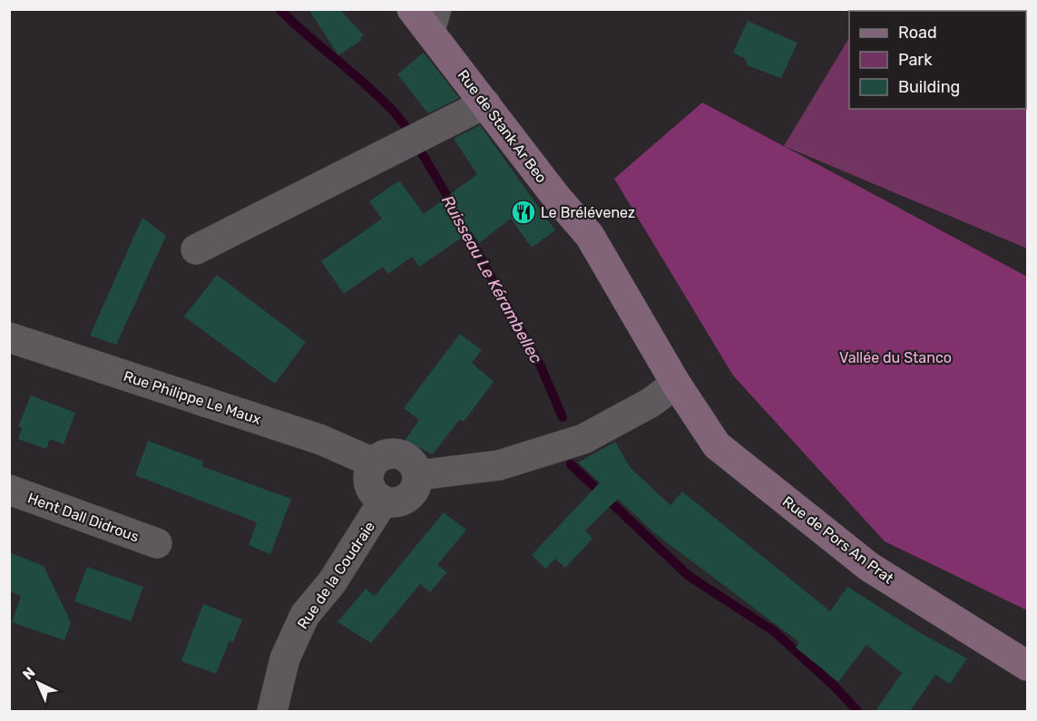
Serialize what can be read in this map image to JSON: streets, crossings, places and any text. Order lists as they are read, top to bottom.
{
  "streets": {
    "street": [
      "Rue de Stank Ar Beo",
      "Rue Philippe Le Maux",
      "Hent Dall Didrous",
      "Rue de Pors An Prat",
      "Rue de la Coudraie"
    ]
  },
  "crossings": [
    ["Rue de Stank Ar Beo", "Rue de Pors An Prat"],
    ["Rue Philippe Le Maux", "Rue de la Coudraie"]
  ],
  "water": ["Ruisseau Le Kérambellec"],
  "parks": ["Vallée du Stanco"],
  "places": {
    "restaurant": ["Le Brélévenez"]
  },
  "legend": ["Road", "Park", "Building"],
  "north": "top left"
}
